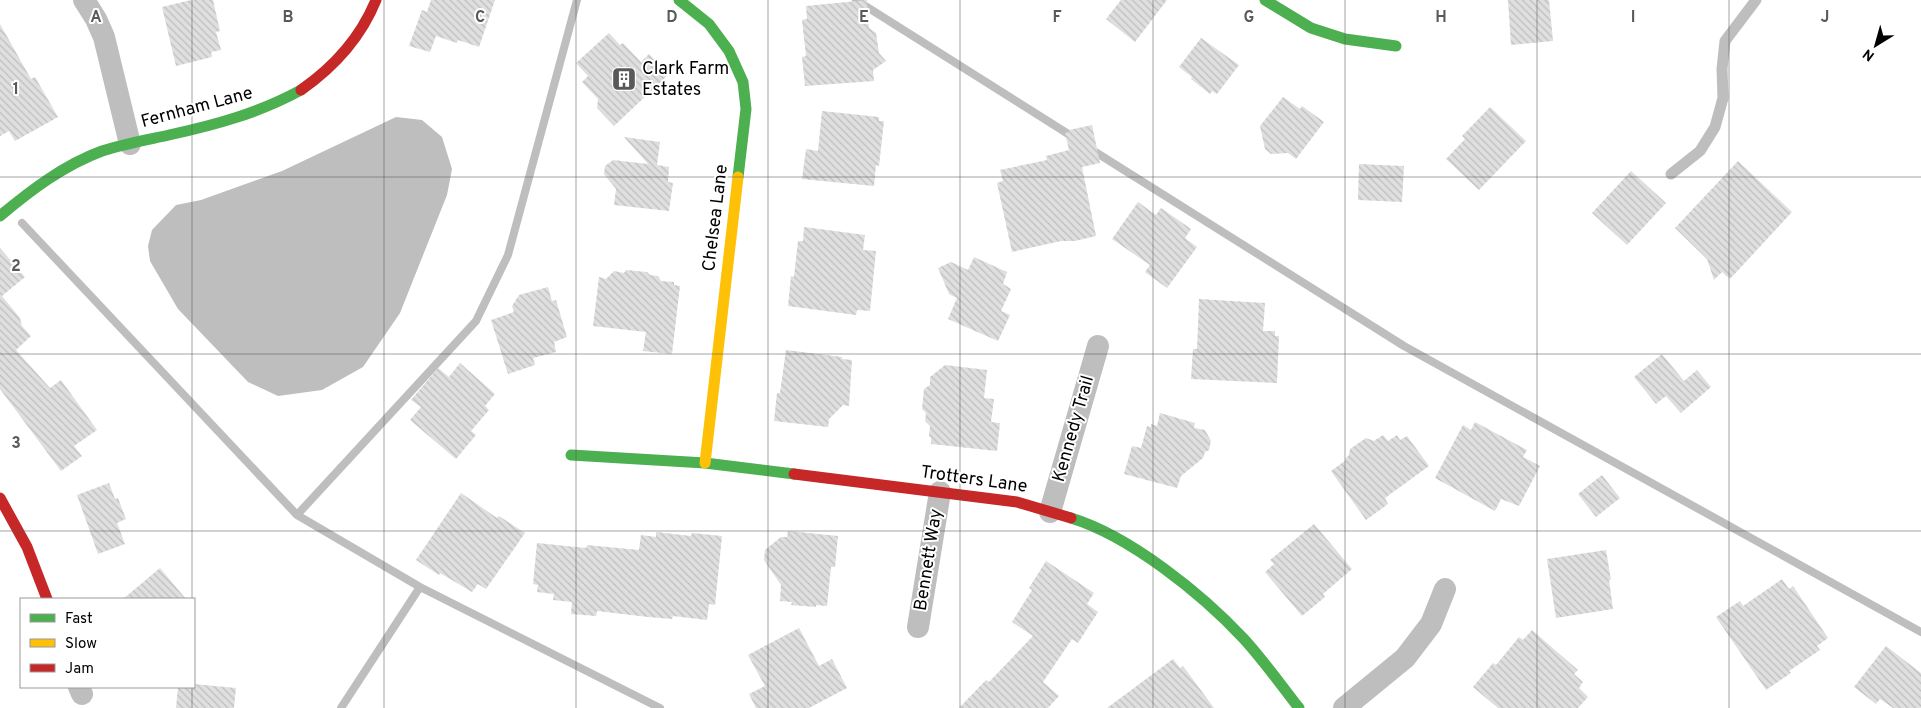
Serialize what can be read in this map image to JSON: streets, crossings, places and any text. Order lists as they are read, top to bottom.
{
  "streets": {
    "street": [
      "Fernham Lane",
      "Chelsea Lane",
      "Kennedy Trail",
      "Trotters Lane",
      "Bennett Way"
    ]
  },
  "crossings": [
    ["Chelsea Lane", "Trotters Lane"],
    ["Kennedy Trail", "Trotters Lane"],
    ["Trotters Lane", "Bennett Way"]
  ],
  "places": {
    "building": ["Clark Farm Estates"]
  },
  "legend": ["Fast", "Slow", "Jam"],
  "north": "bottom left",
  "grid": {
    "columns": [
      "A",
      "B",
      "C",
      "D",
      "E",
      "F",
      "G",
      "H",
      "I",
      "J"
    ],
    "rows": ["1", "2", "3"]
  }
}
